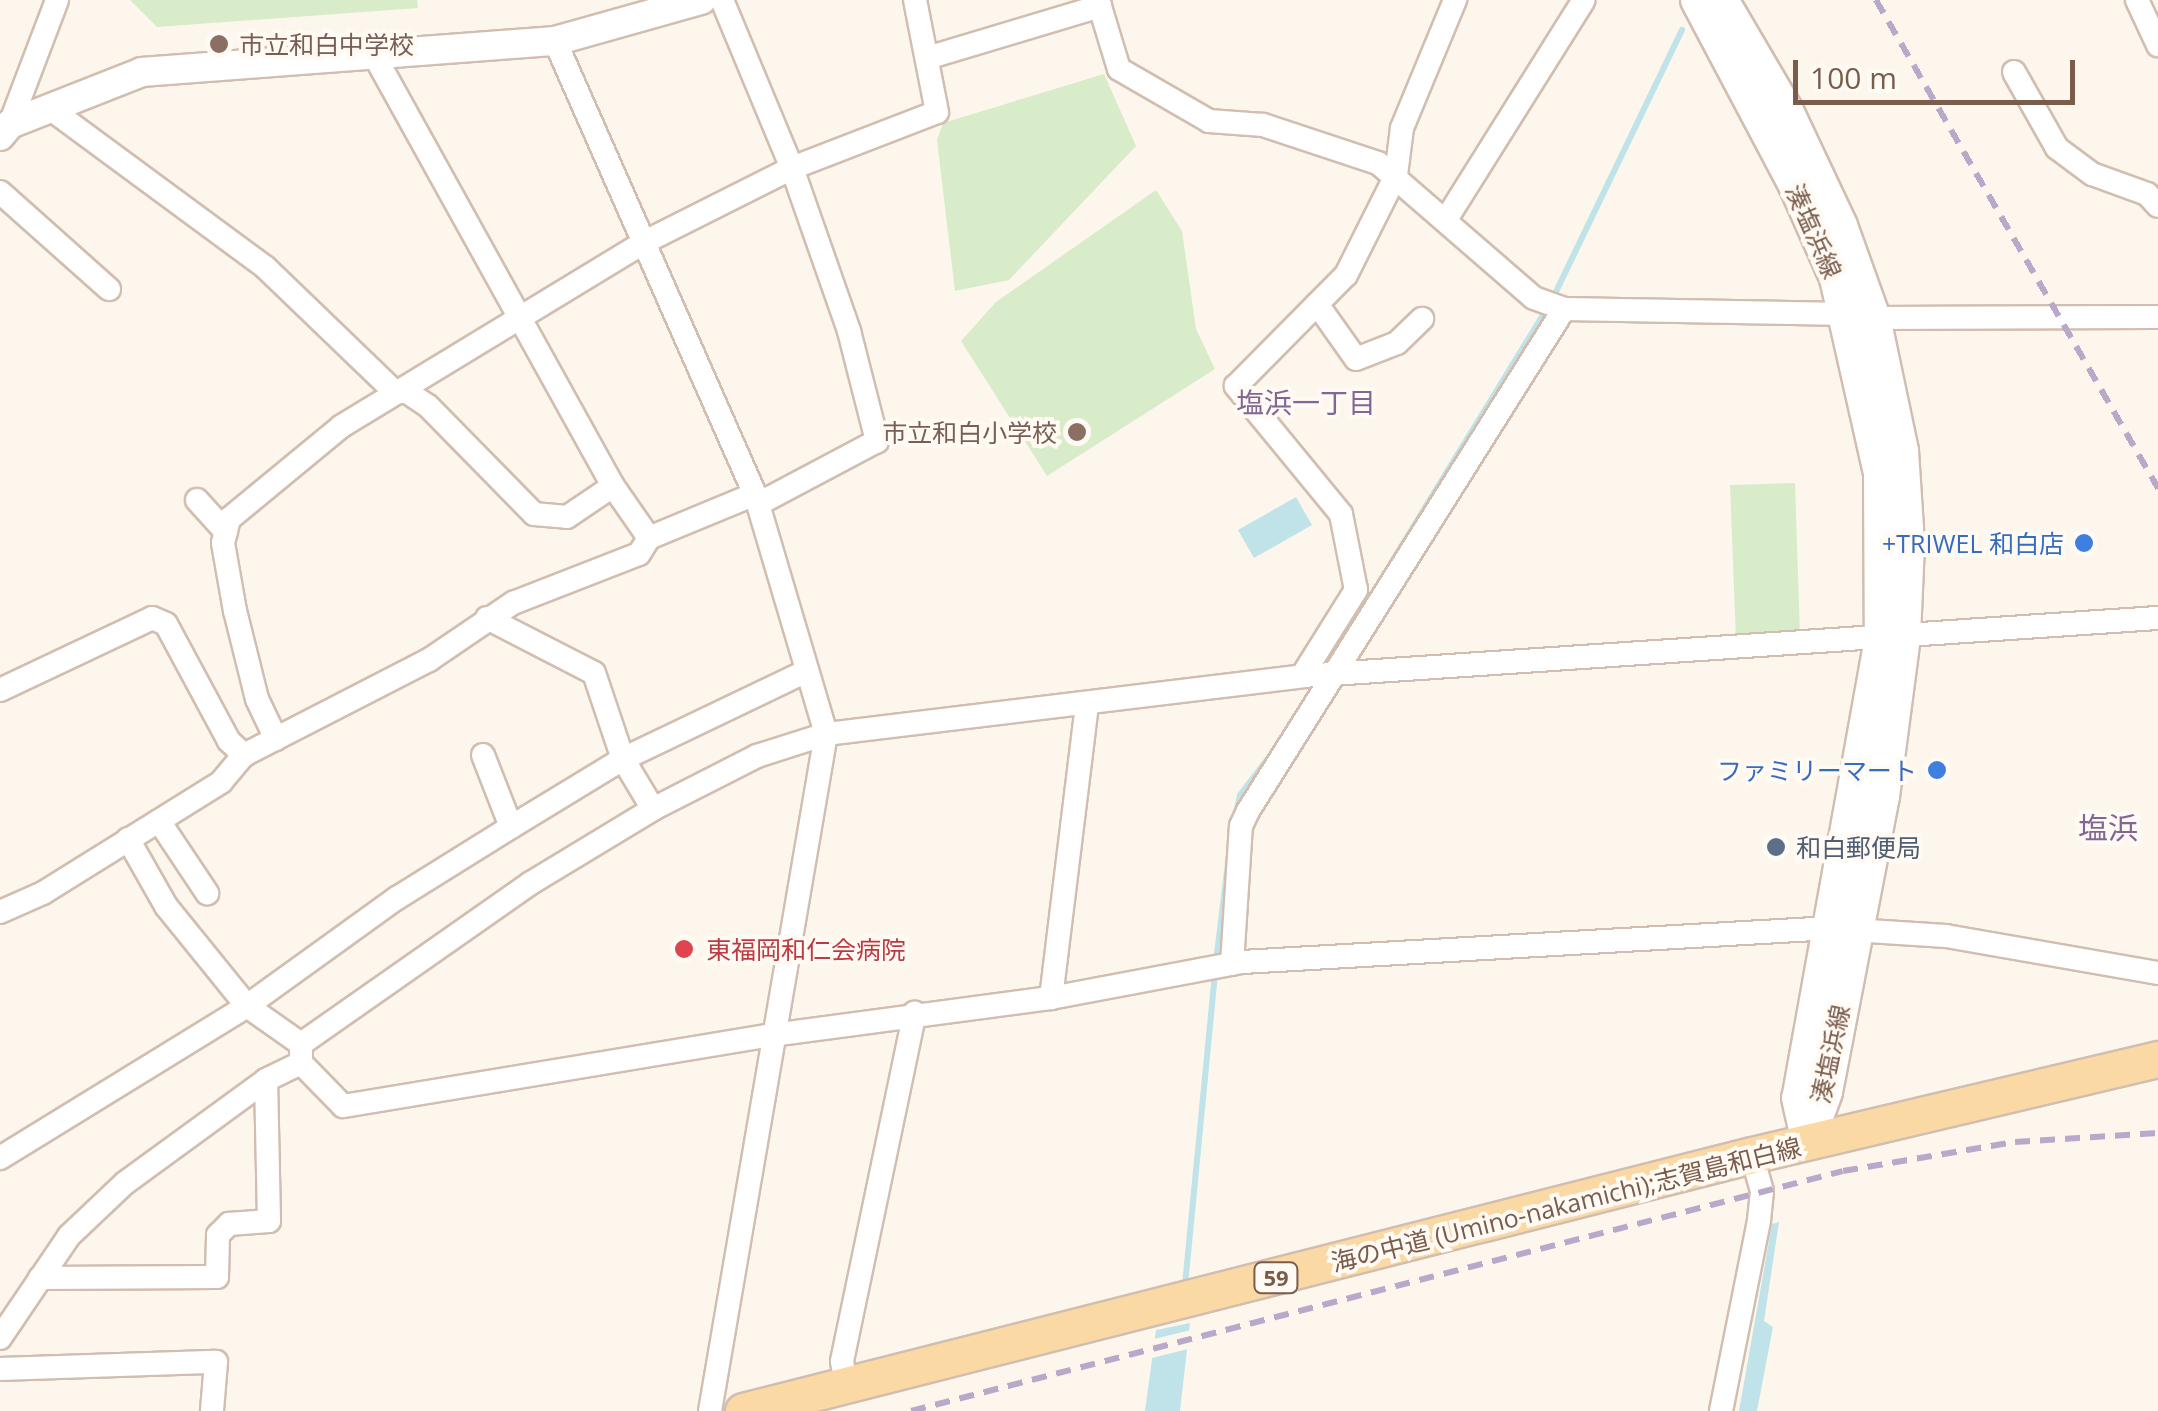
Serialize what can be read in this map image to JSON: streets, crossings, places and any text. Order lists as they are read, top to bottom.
{
  "streets": {
    "main road": ["湊塩浜線", "海の中道 (Umino-nakamichi);志賀島和白線", "59"]
  },
  "crossings": [
    ["湊塩浜線", "海の中道 (Umino-nakamichi);志賀島和白線"]
  ],
  "districts": ["塩浜一丁目", "塩浜"],
  "places": [
    "市立和白中学校",
    "市立和白小学校",
    "+TRIWEL 和白店",
    "ファミリーマート",
    "和白郵便局",
    "東福岡和仁会病院"
  ],
  "scale_bar": "100 m"
}
